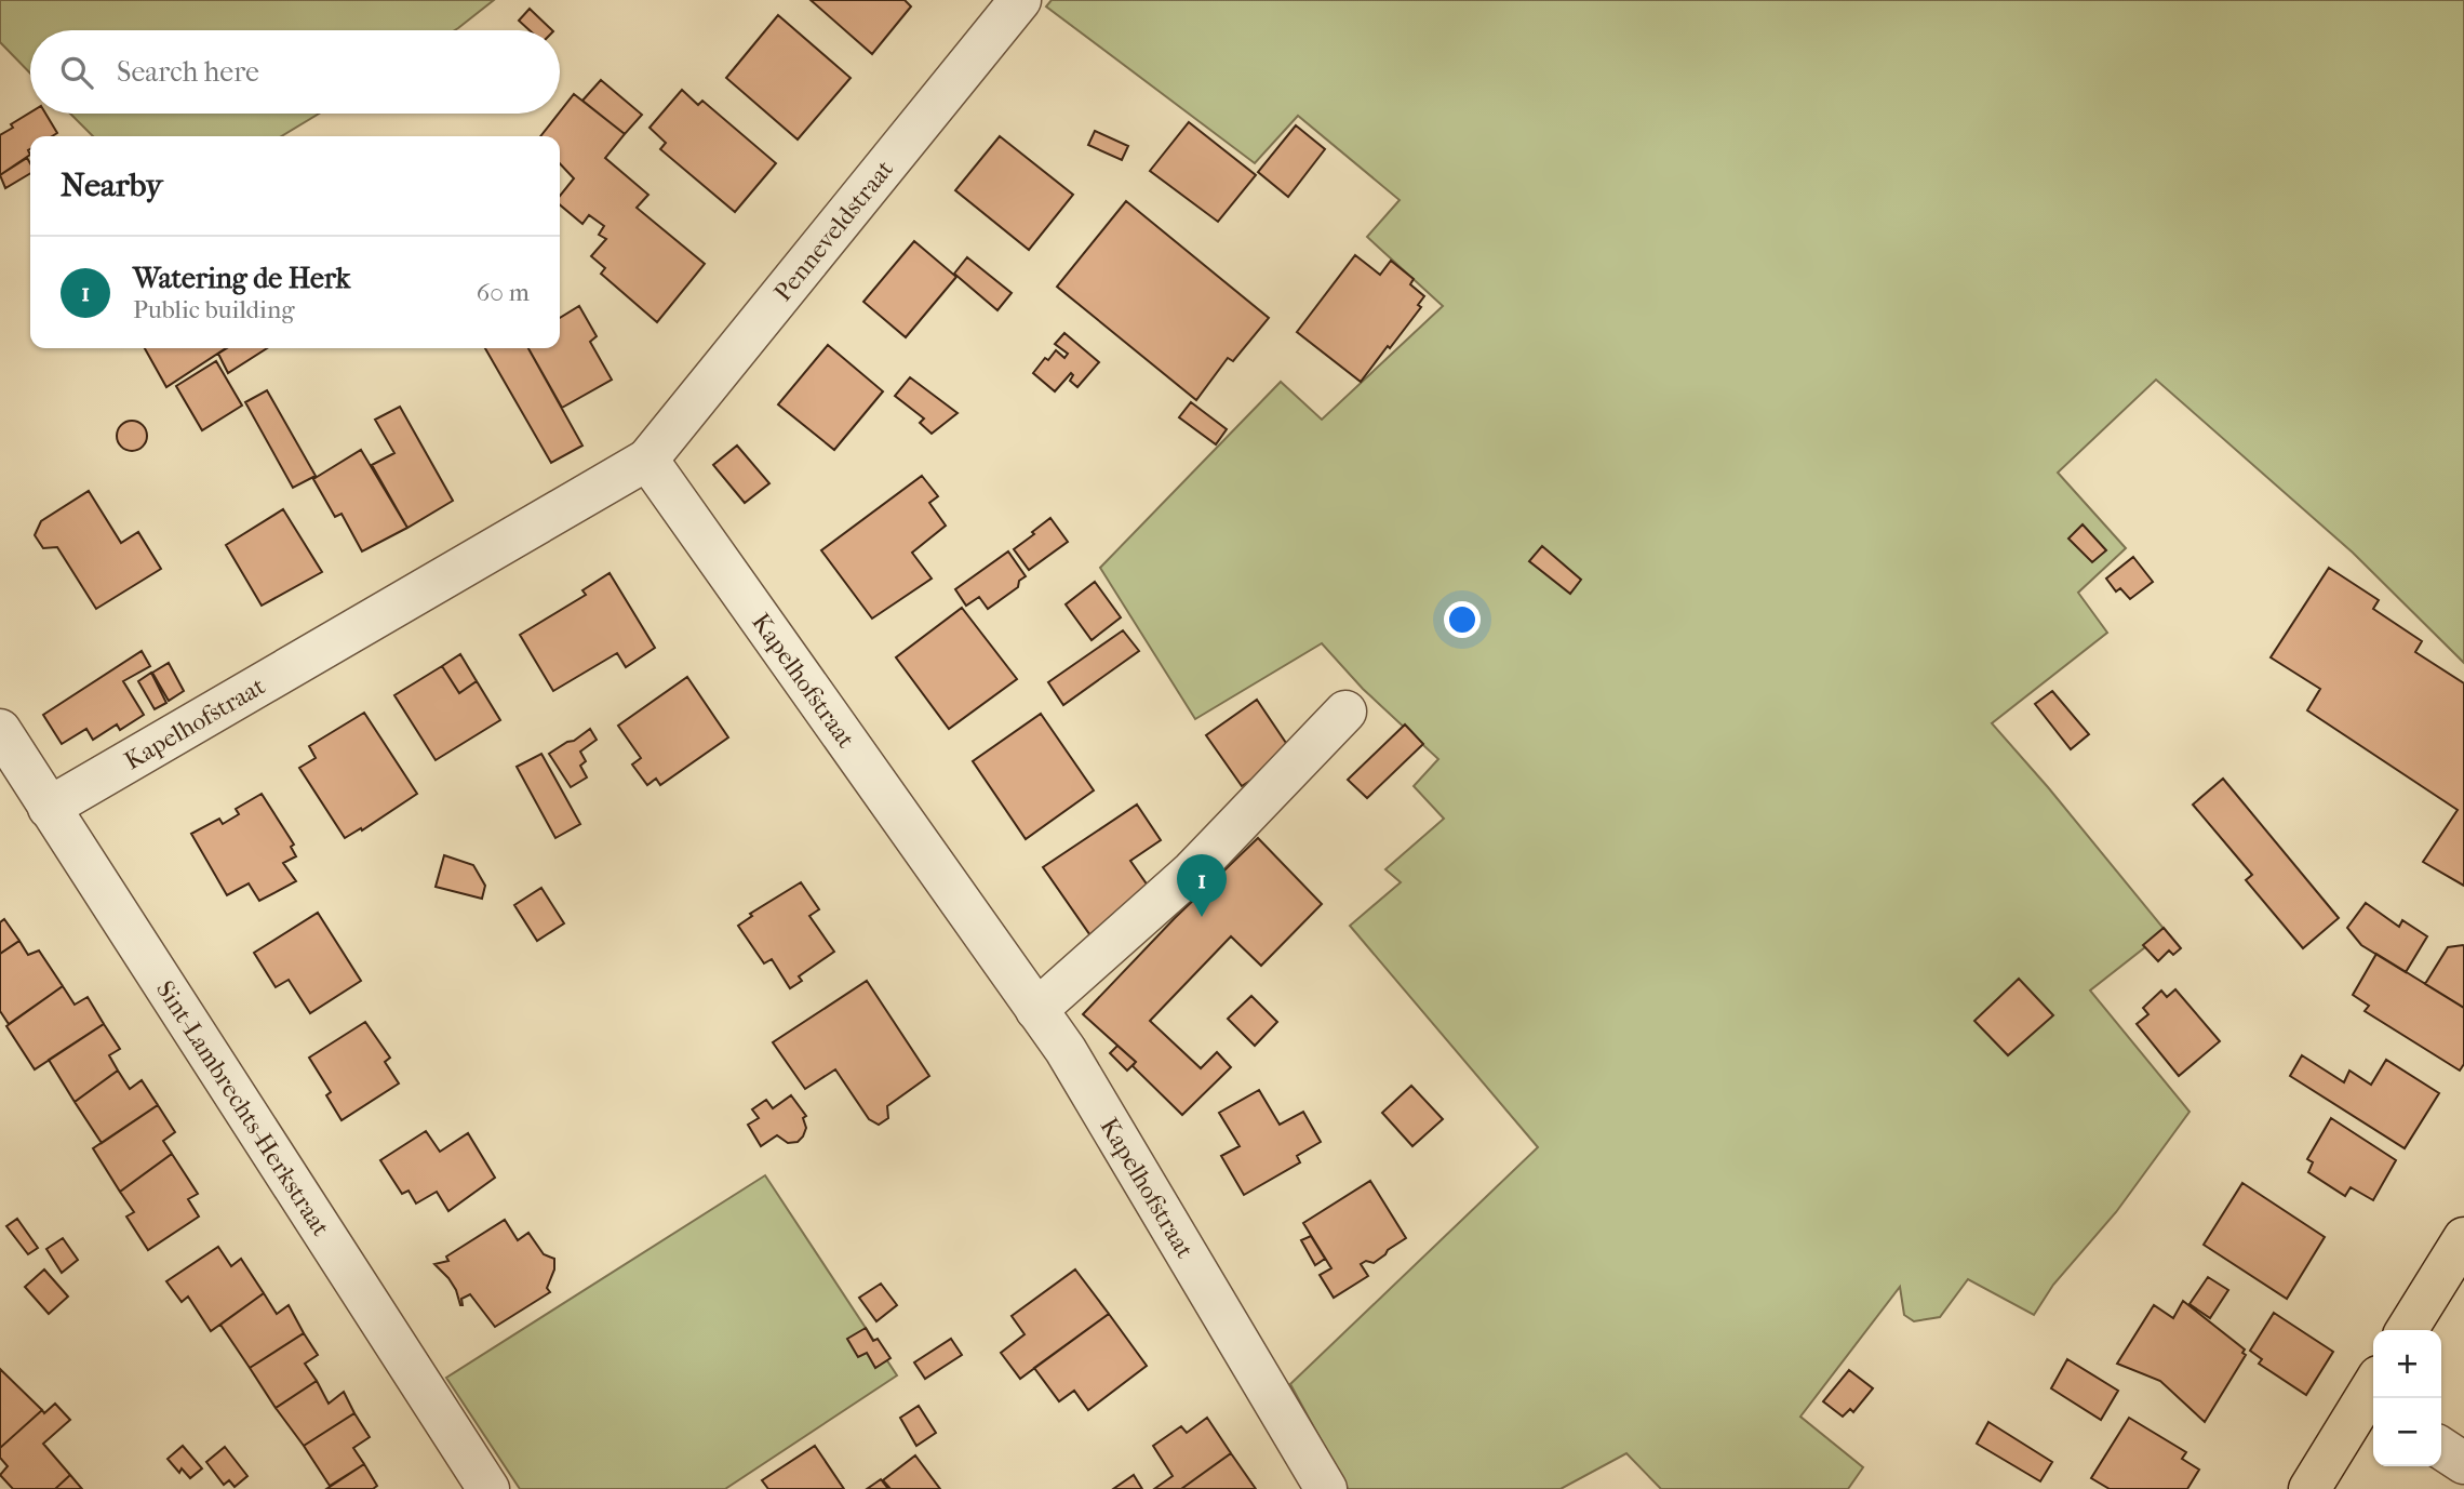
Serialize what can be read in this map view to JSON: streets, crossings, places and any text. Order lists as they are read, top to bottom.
{
  "streets": {
    "street": ["Penneveldstraat", "Kapelhofstraat", "Sint-Lambrechts-Herkstraat"]
  },
  "crossings": [
    ["Penneveldstraat", "Kapelhofstraat"],
    ["Kapelhofstraat", "Sint-Lambrechts-Herkstraat"]
  ],
  "page": {
    "search": "Search here",
    "heading": "Nearby",
    "list": [
      {
        "mark": "1",
        "name": "Watering de Herk",
        "note": "Public building",
        "value": "60 m"
      }
    ],
    "pins": "1",
    "map_buttons": ["+", "−"]
  }
}
